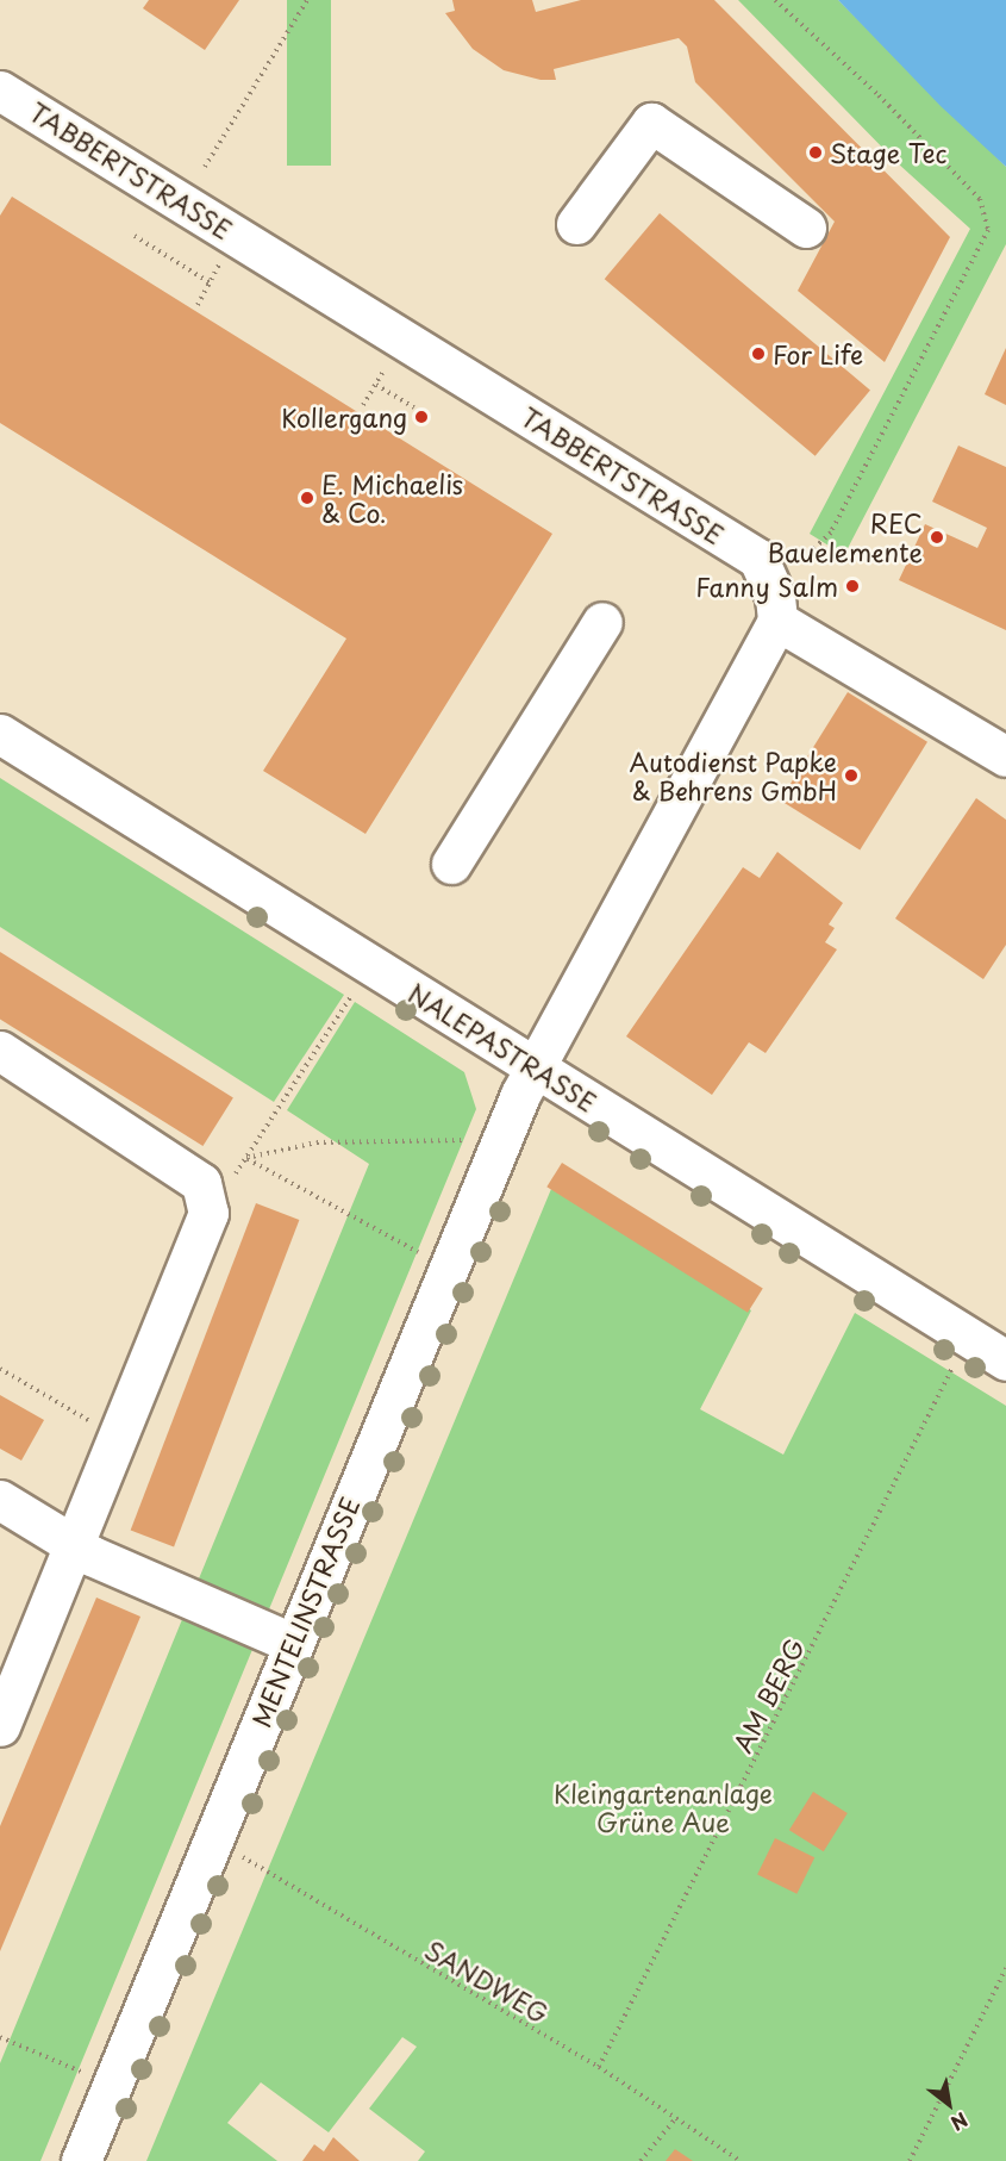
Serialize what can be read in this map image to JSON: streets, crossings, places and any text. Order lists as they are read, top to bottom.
{
  "streets": {
    "street": ["TABBERTSTRASSE", "NALEPASTRASSE", "MENTELINSTRASSE"],
    "path": ["AM BERG", "SANDWEG"]
  },
  "crossings": [
    ["NALEPASTRASSE", "MENTELINSTRASSE"],
    ["NALEPASTRASSE", "AM BERG"],
    ["MENTELINSTRASSE", "SANDWEG"],
    ["AM BERG", "SANDWEG"]
  ],
  "parks": ["Kleingartenanlage Grüne Aue"],
  "places": [
    "Stage Tec",
    "For Life",
    "Kollergang",
    "E. Michaelis & Co.",
    "REC Bauelemente",
    "Fanny Salm",
    "Autodienst Papke & Behrens GmbH"
  ],
  "north": "bottom right"
}
